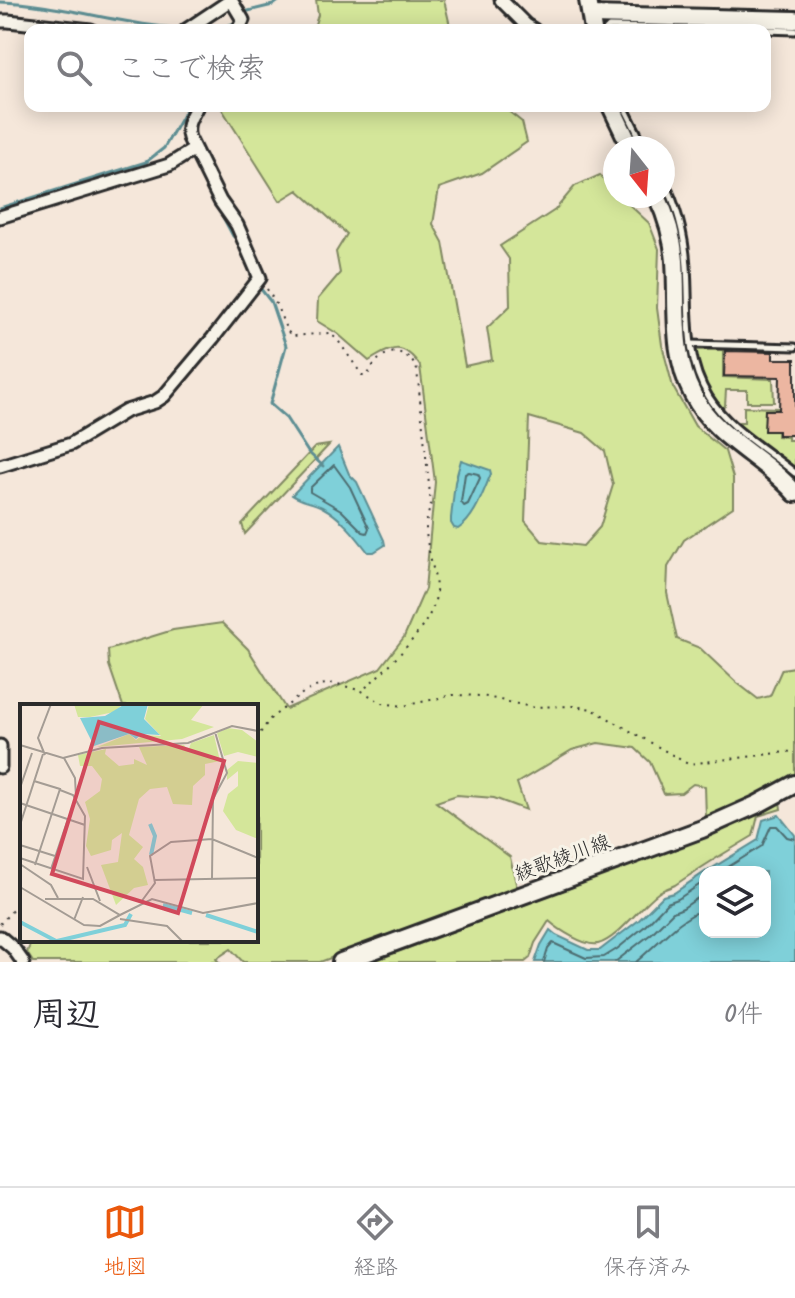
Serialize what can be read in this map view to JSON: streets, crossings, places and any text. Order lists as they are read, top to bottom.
{
  "streets": {
    "street": ["綾歌綾川線"]
  },
  "north": "bottom",
  "page": {
    "search": "ここで検索",
    "heading": ["周辺", "0件"],
    "nav": ["地図", "経路", "保存済み"]
  }
}
